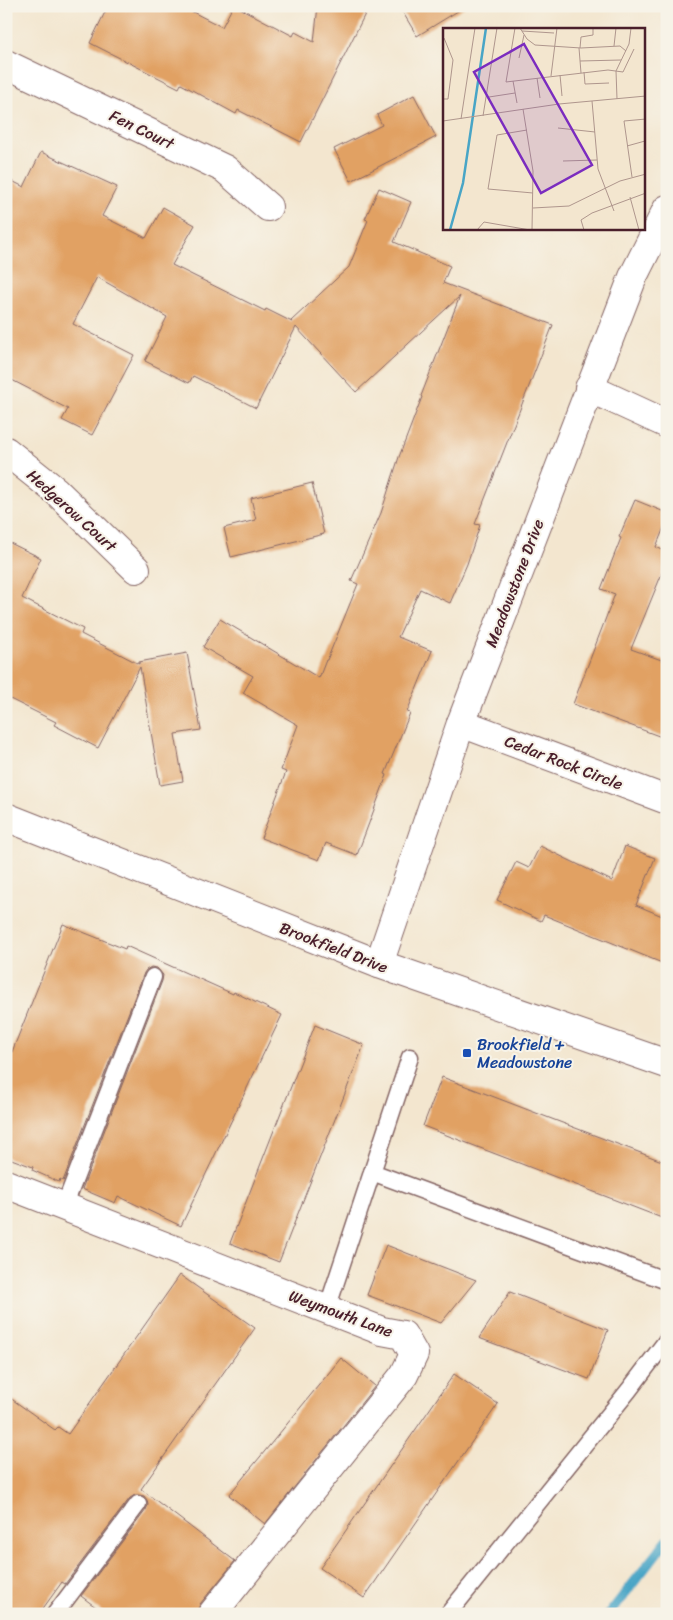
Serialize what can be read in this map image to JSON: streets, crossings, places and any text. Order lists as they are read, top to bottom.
{
  "streets": {
    "street": [
      "Fen Court",
      "Hedgerow Court",
      "Meadowstone Drive",
      "Cedar Rock Circle",
      "Brookfield Drive",
      "Weymouth Lane"
    ]
  },
  "crossings": [
    ["Meadowstone Drive", "Cedar Rock Circle"],
    ["Meadowstone Drive", "Brookfield Drive"]
  ],
  "places": {
    "transit": ["Brookfield + Meadowstone"]
  }
}
